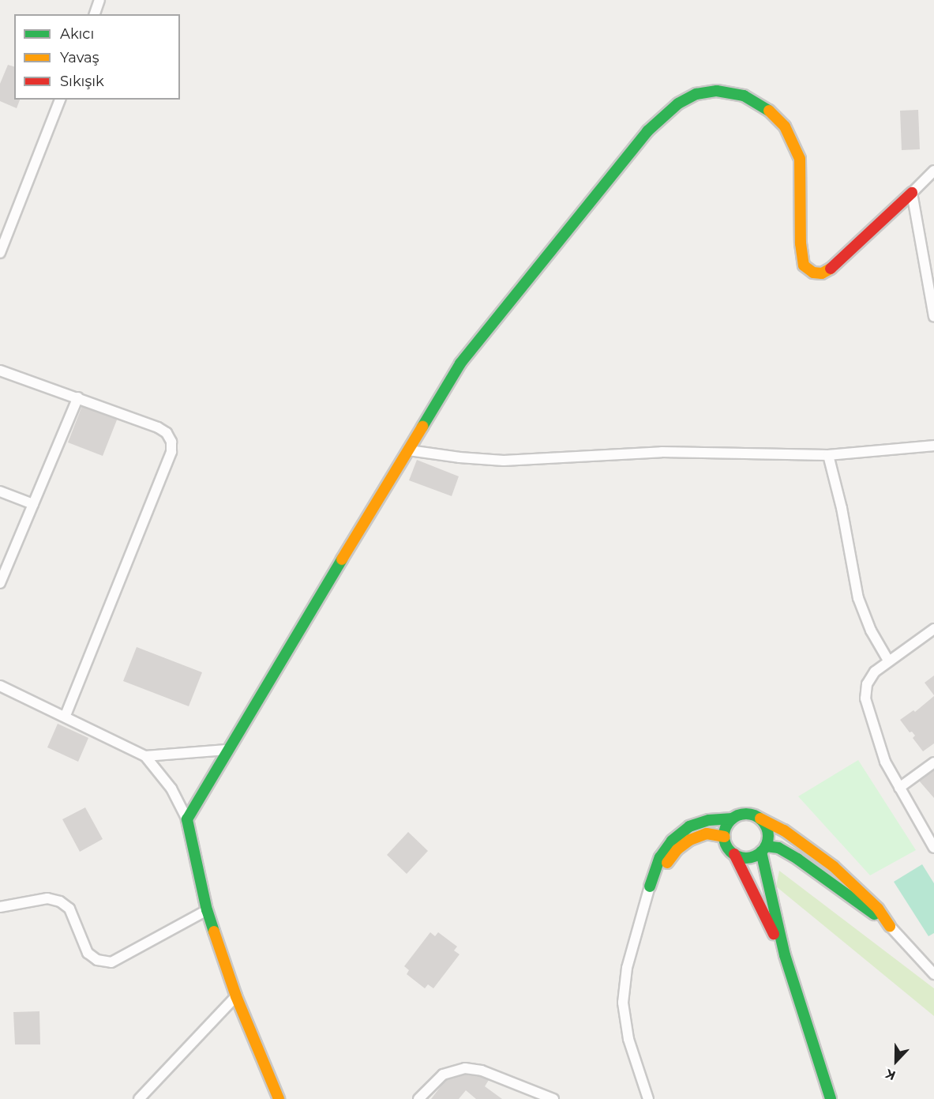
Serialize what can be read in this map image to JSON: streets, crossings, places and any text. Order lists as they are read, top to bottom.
{
  "legend": ["Akıcı", "Yavaş", "Sıkışık"],
  "north": "bottom"
}
